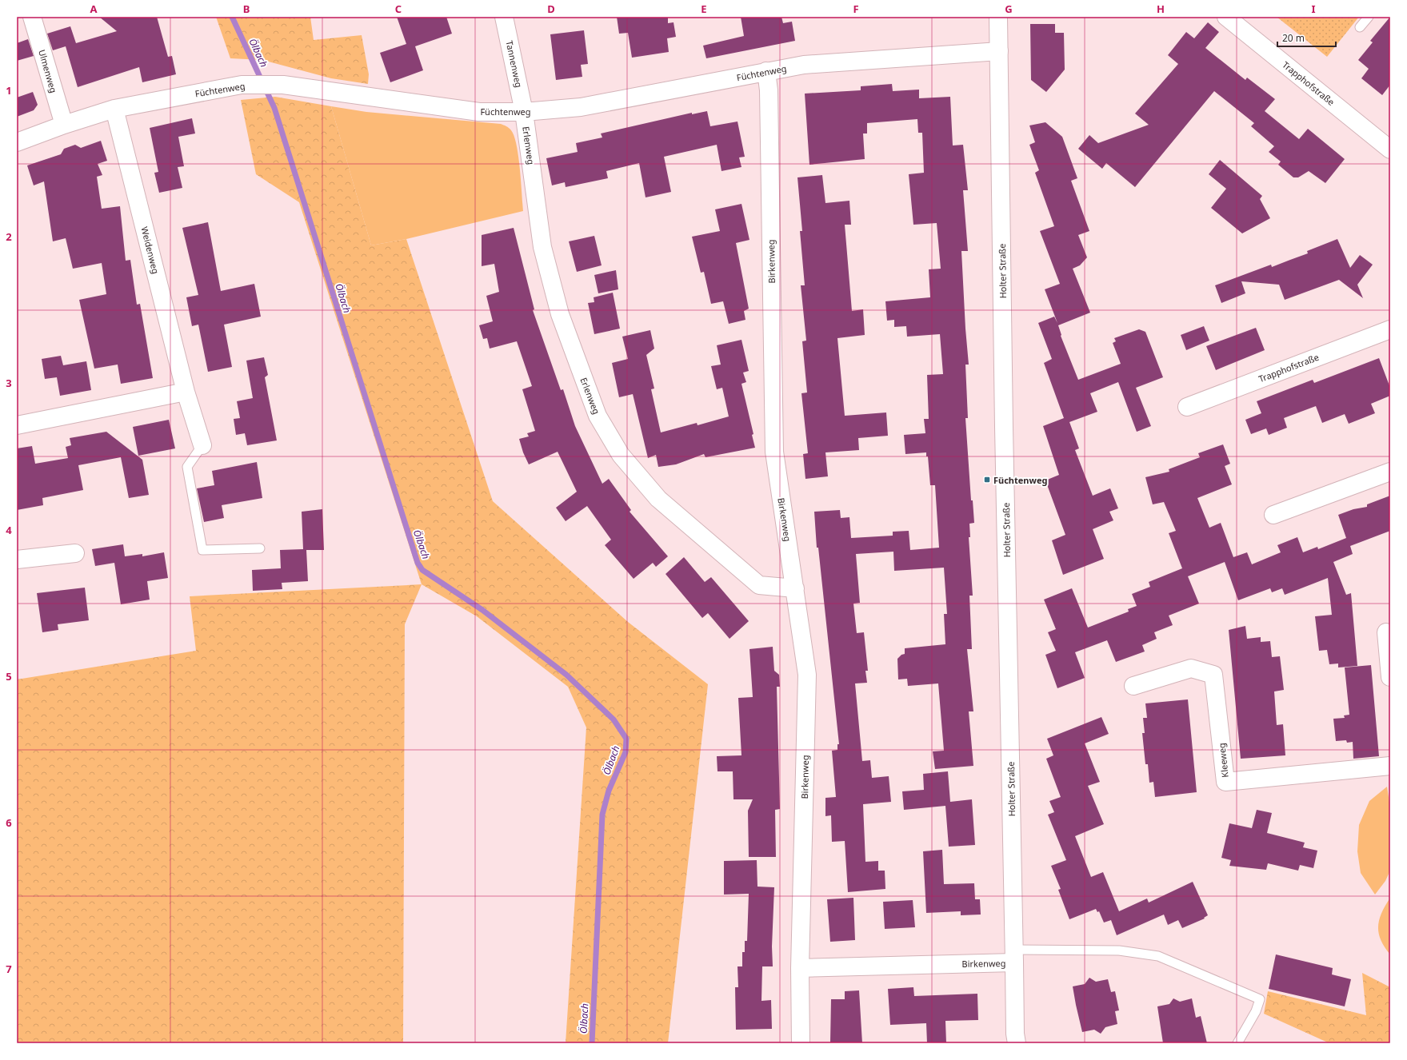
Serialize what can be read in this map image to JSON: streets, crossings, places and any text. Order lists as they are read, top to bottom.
{
  "streets": {
    "street": [
      "Tannenweg",
      "Ulmenweg",
      "Füchtenweg",
      "Trapphofstraße",
      "Erlenweg",
      "Weidenweg",
      "Birkenweg",
      "Holter Straße",
      "Kleeweg"
    ]
  },
  "crossings": [
    ["Tannenweg", "Füchtenweg"],
    ["Tannenweg", "Erlenweg"],
    ["Ulmenweg", "Füchtenweg"],
    ["Füchtenweg", "Erlenweg"],
    ["Füchtenweg", "Weidenweg"],
    ["Füchtenweg", "Birkenweg"],
    ["Füchtenweg", "Holter Straße"],
    ["Erlenweg", "Birkenweg"],
    ["Birkenweg", "Holter Straße"]
  ],
  "water": ["Ölbach"],
  "places": {
    "transit": ["Füchtenweg"]
  },
  "scale_bar": "20 m",
  "grid": {
    "columns": [
      "A",
      "B",
      "C",
      "D",
      "E",
      "F",
      "G",
      "H",
      "I"
    ],
    "rows": [
      "1",
      "2",
      "3",
      "4",
      "5",
      "6",
      "7"
    ]
  }
}
